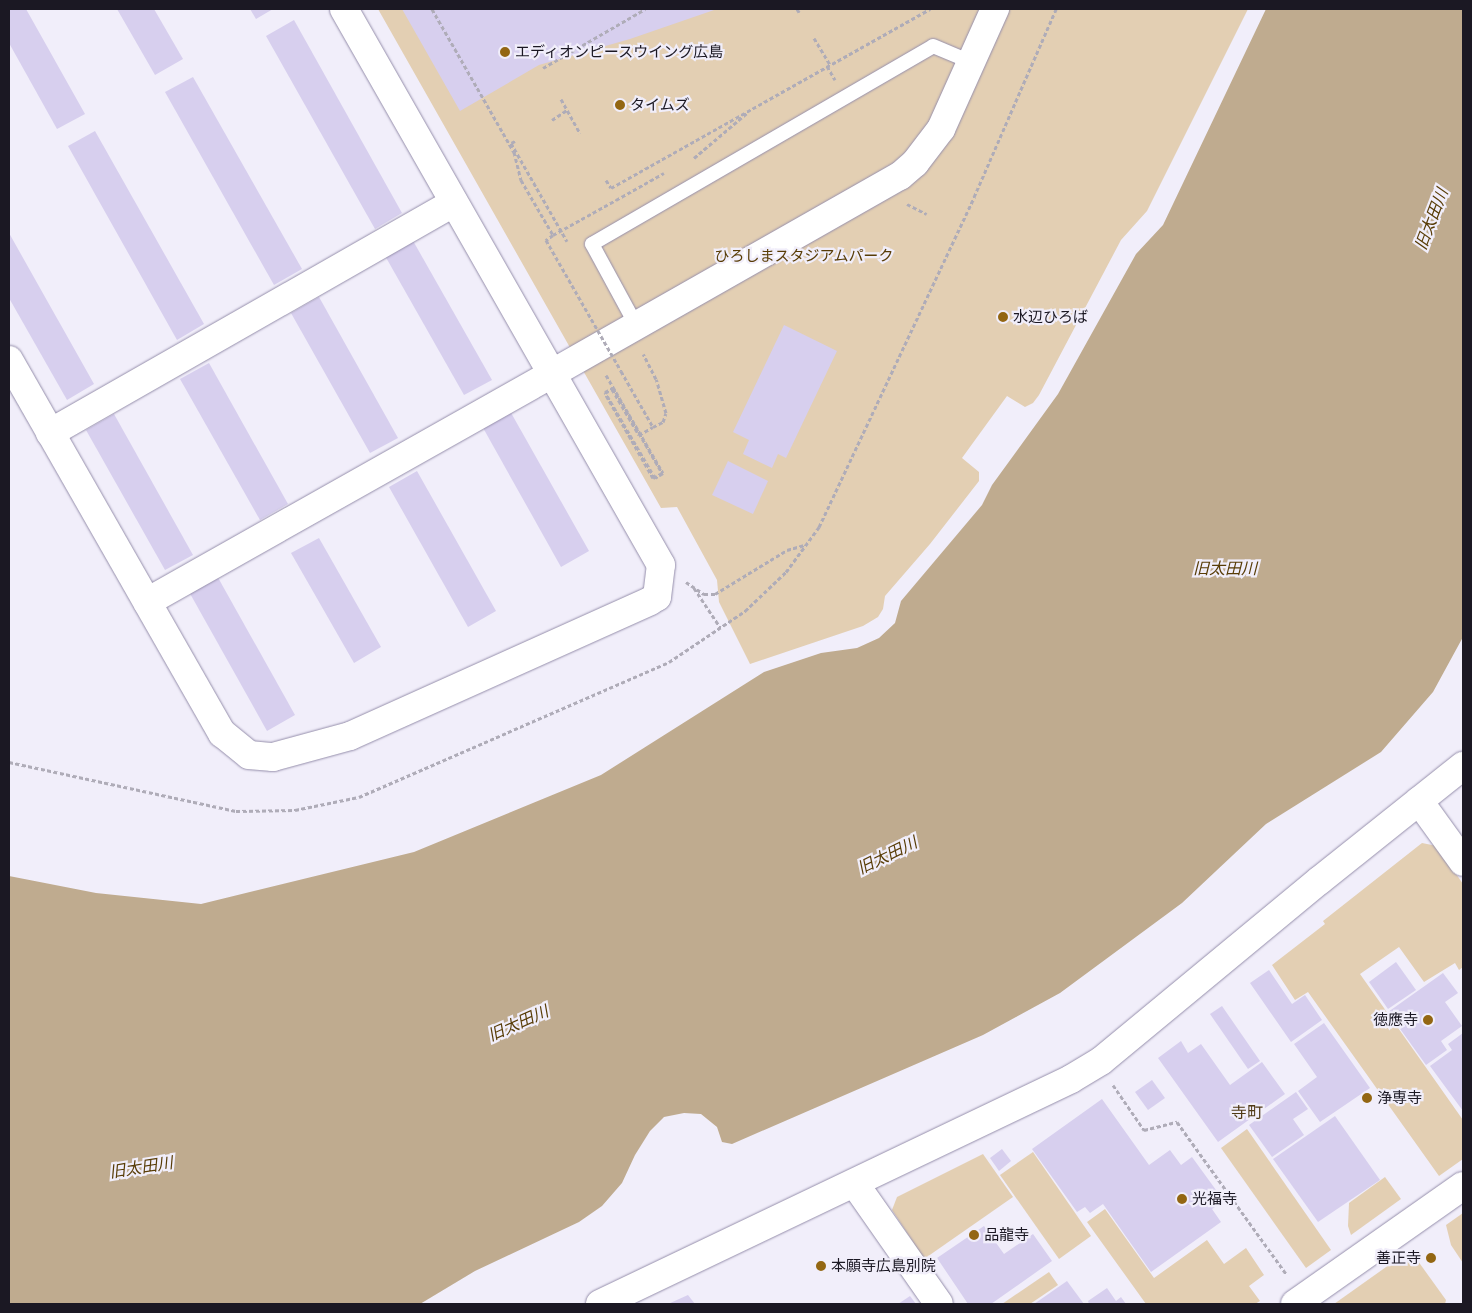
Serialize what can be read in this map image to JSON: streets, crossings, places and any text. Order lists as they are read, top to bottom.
{
  "districts": ["寺町"],
  "water": ["旧太田川"],
  "parks": ["ひろしまスタジアムパーク"],
  "places": [
    "エディオンピースウイング広島",
    "タイムズ",
    "水辺ひろば",
    "徳應寺",
    "浄専寺",
    "光福寺",
    "品龍寺",
    "善正寺",
    "本願寺広島別院"
  ]
}
